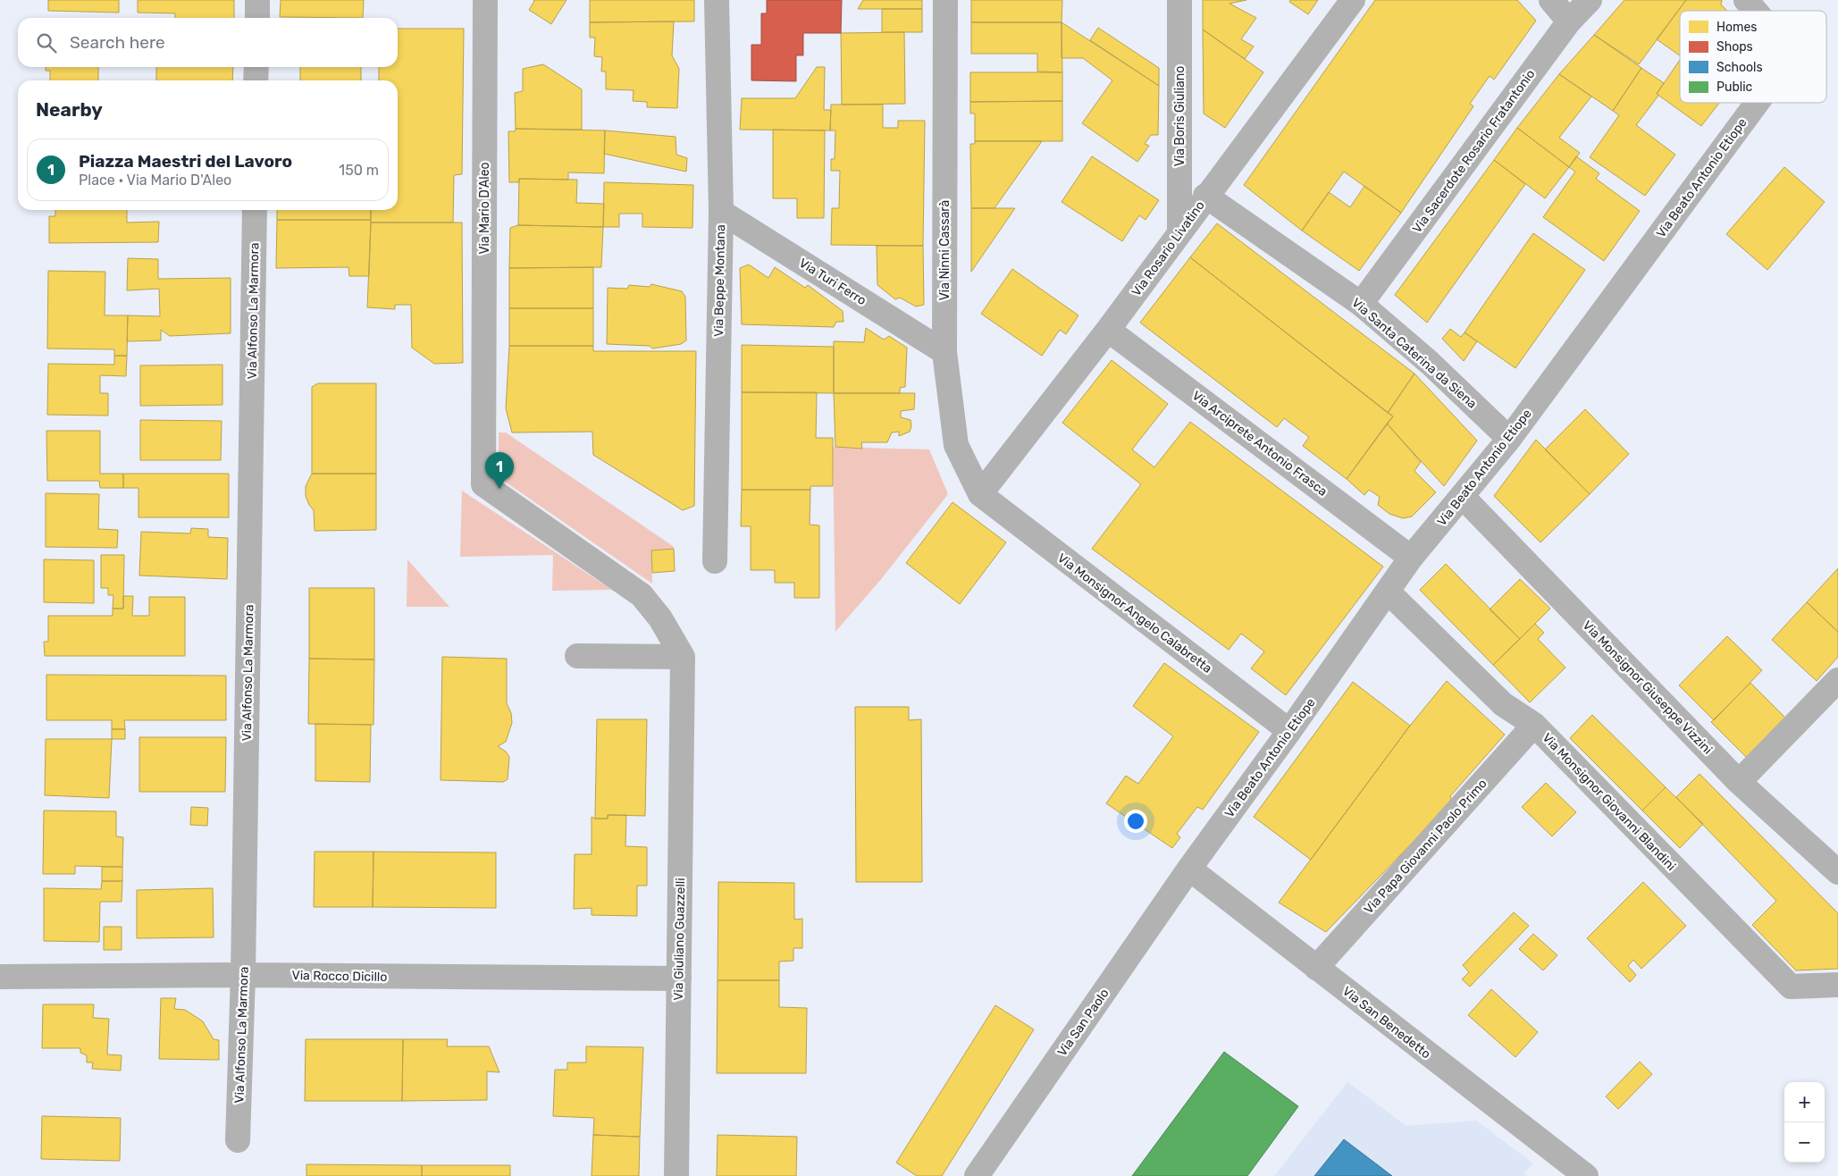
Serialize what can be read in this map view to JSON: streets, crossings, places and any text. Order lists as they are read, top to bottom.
{
  "streets": {
    "street": [
      "Via Boris Giuliano",
      "Via Sacerdote Rosario Fratantonio",
      "Via Beato Antonio Etiope",
      "Via Mario D'Aleo",
      "Via Rosario Livatino",
      "Via Ninni Cassarà",
      "Via Beppe Montana",
      "Via Turi Ferro",
      "Via Alfonso La Marmora",
      "Via Santa Caterina da Siena",
      "Via Arciprete Antonio Frasca",
      "Via Monsignor Angelo Calabretta",
      "Via Monsignor Giuseppe Vizzini",
      "Via Monsignor Giovanni Blandini",
      "Via Papa Giovanni Paolo Primo",
      "Via Giuliano Guazzelli",
      "Via Rocco Dicillo",
      "Via San Paolo",
      "Via San Benedetto"
    ]
  },
  "crossings": [
    ["Via Boris Giuliano", "Via Rosario Livatino"],
    ["Via Sacerdote Rosario Fratantonio", "Via Santa Caterina da Siena"],
    ["Via Beato Antonio Etiope", "Via Santa Caterina da Siena"],
    ["Via Beato Antonio Etiope", "Via Arciprete Antonio Frasca"],
    ["Via Beato Antonio Etiope", "Via Monsignor Angelo Calabretta"],
    ["Via Beato Antonio Etiope", "Via Monsignor Giuseppe Vizzini"],
    ["Via Beato Antonio Etiope", "Via Monsignor Giovanni Blandini"],
    ["Via Beato Antonio Etiope", "Via San Paolo"],
    ["Via Beato Antonio Etiope", "Via San Benedetto"],
    ["Via Mario D'Aleo", "Via Giuliano Guazzelli"],
    ["Via Rosario Livatino", "Via Ninni Cassarà"],
    ["Via Rosario Livatino", "Via Santa Caterina da Siena"],
    ["Via Rosario Livatino", "Via Arciprete Antonio Frasca"],
    ["Via Rosario Livatino", "Via Monsignor Angelo Calabretta"],
    ["Via Ninni Cassarà", "Via Turi Ferro"],
    ["Via Ninni Cassarà", "Via Monsignor Angelo Calabretta"],
    ["Via Beppe Montana", "Via Turi Ferro"],
    ["Via Alfonso La Marmora", "Via Rocco Dicillo"],
    ["Via Monsignor Giovanni Blandini", "Via Papa Giovanni Paolo Primo"],
    ["Via Papa Giovanni Paolo Primo", "Via San Benedetto"],
    ["Via Giuliano Guazzelli", "Via Rocco Dicillo"],
    ["Via San Paolo", "Via San Benedetto"]
  ],
  "legend": [
    "Homes",
    "Shops",
    "Schools",
    "Public"
  ],
  "page": {
    "search": "Search here",
    "heading": "Nearby",
    "list": [
      {
        "mark": "1",
        "name": "Piazza Maestri del Lavoro",
        "note": "Place · Via Mario D'Aleo",
        "value": "150 m"
      }
    ],
    "pins": "1",
    "map_buttons": ["+", "−"]
  }
}
